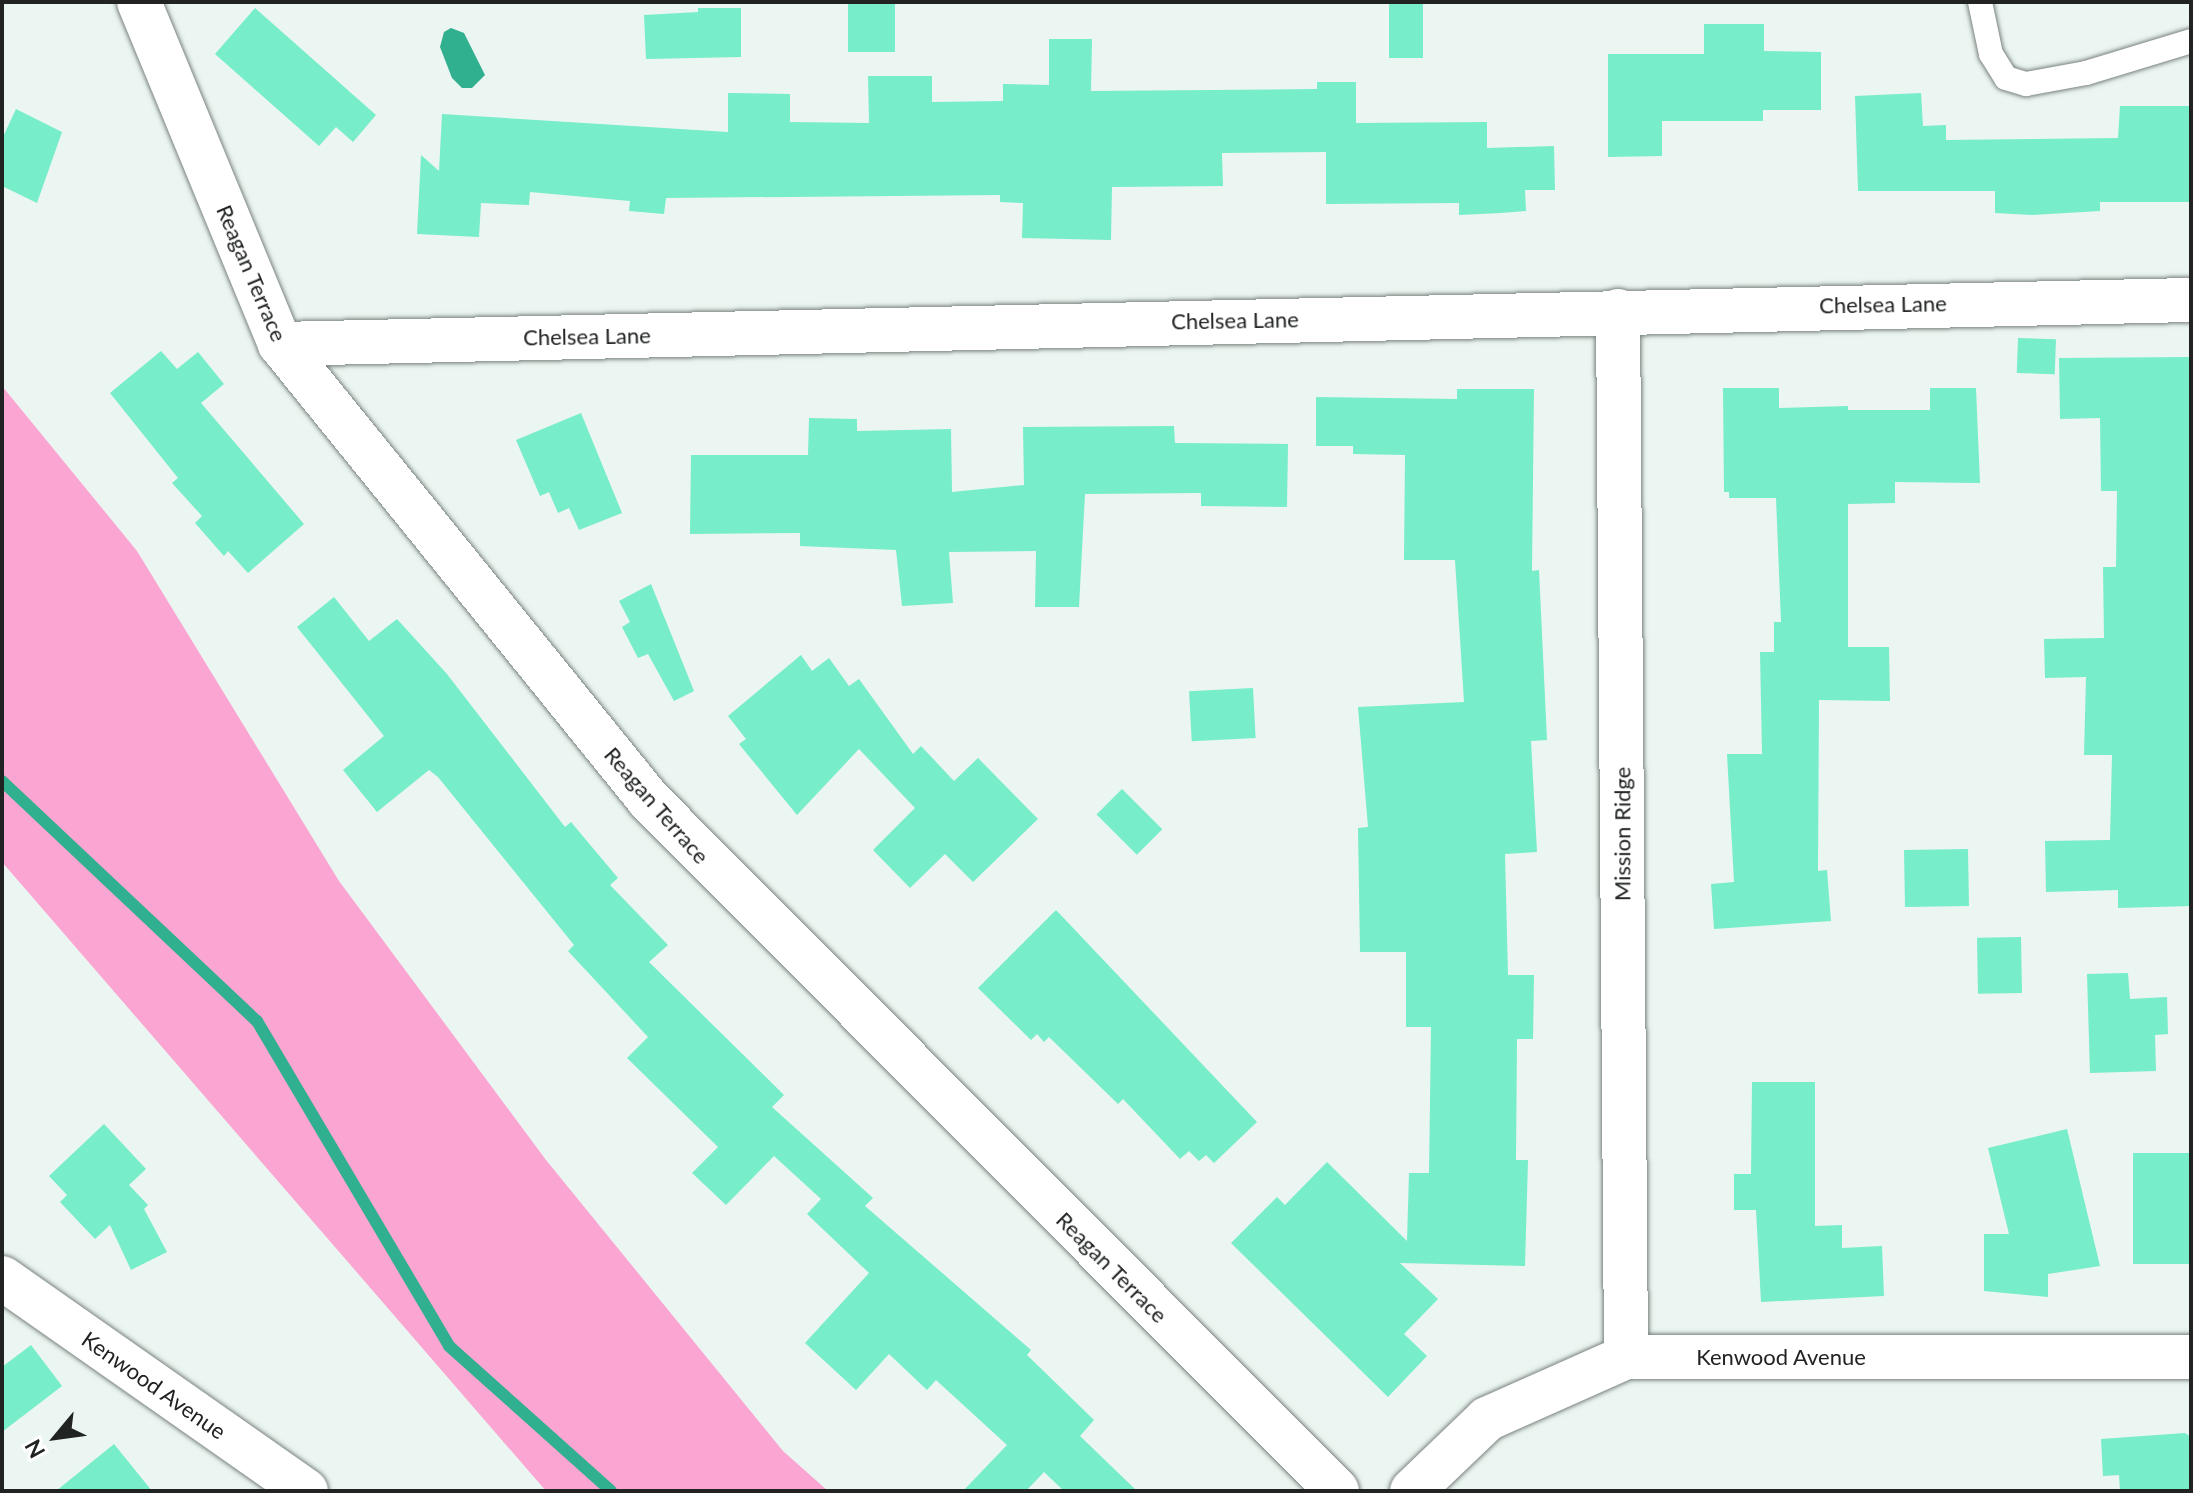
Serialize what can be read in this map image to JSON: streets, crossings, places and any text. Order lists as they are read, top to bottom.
{
  "streets": {
    "street": [
      "Reagan Terrace",
      "Chelsea Lane",
      "Mission Ridge",
      "Kenwood Avenue"
    ]
  },
  "crossings": [
    ["Reagan Terrace", "Chelsea Lane"],
    ["Chelsea Lane", "Mission Ridge"],
    ["Mission Ridge", "Kenwood Avenue"]
  ],
  "north": "bottom left"
}
